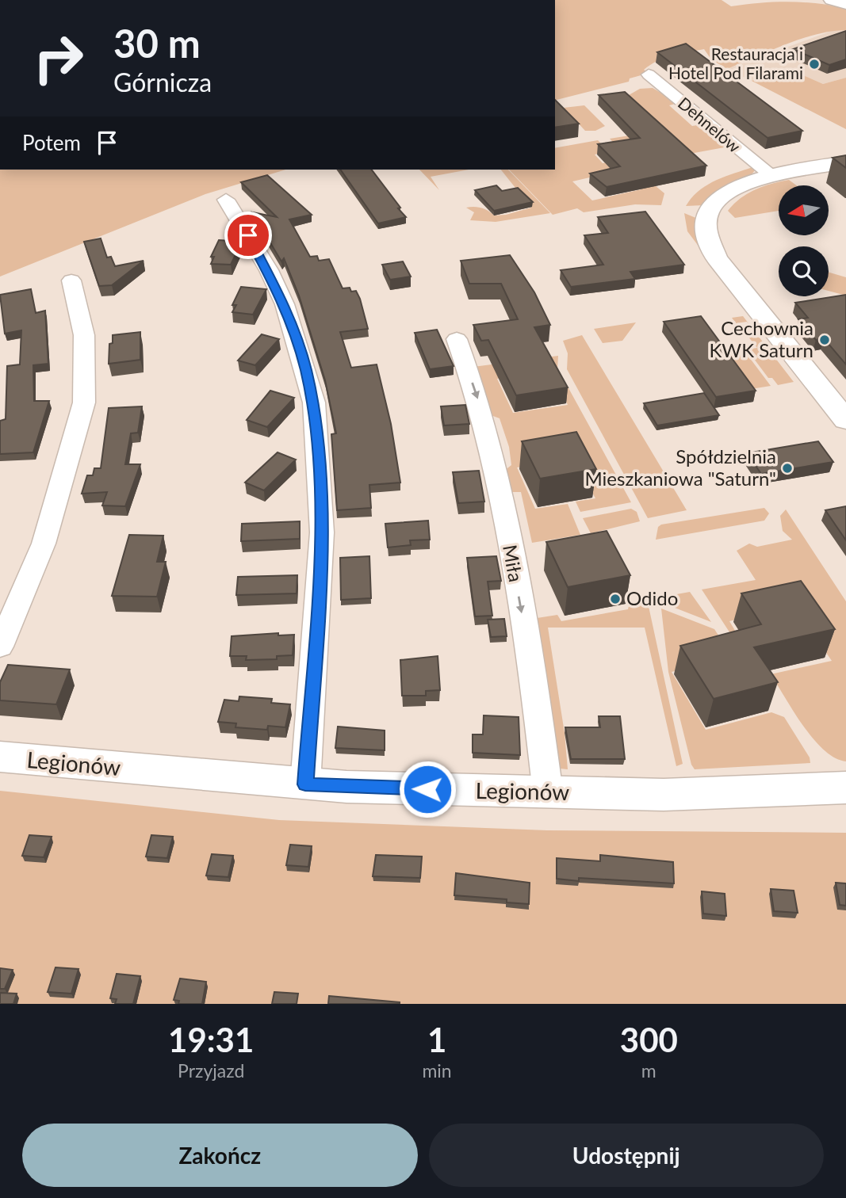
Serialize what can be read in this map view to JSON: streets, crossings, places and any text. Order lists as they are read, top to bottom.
{
  "streets": {
    "street": ["Dehnelów", "Miła", "Legionów"]
  },
  "crossings": [
    ["Miła", "Legionów"]
  ],
  "places": [
    "Restauracja i Hotel Pod Filarami",
    "Cechownia KWK Saturn",
    "Spółdzielnia Mieszkaniowa \"Saturn\"",
    "Odido"
  ],
  "north": "left",
  "page": {
    "turn": ["30 m", "Górnicza"],
    "then": "Potem",
    "eta": [
      "19:31",
      "Przyjazd",
      "1",
      "min",
      "300",
      "m"
    ],
    "buttons": ["Zakończ", "Udostępnij"]
  }
}
